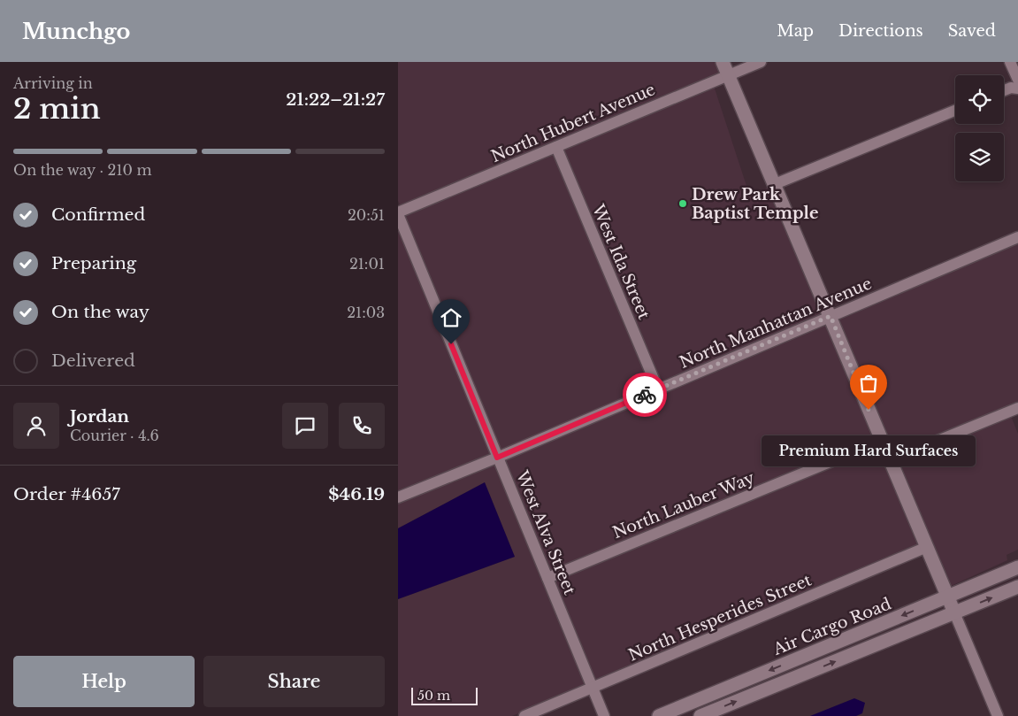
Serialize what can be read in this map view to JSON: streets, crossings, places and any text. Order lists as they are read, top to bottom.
{
  "streets": {
    "street": [
      "North Hubert Avenue",
      "West Ida Street",
      "North Manhattan Avenue",
      "North Lauber Way",
      "West Alva Street",
      "North Hesperides Street",
      "Air Cargo Road"
    ]
  },
  "crossings": [
    ["North Hubert Avenue", "West Ida Street"],
    ["North Hubert Avenue", "West Alva Street"],
    ["West Ida Street", "North Manhattan Avenue"],
    ["North Manhattan Avenue", "West Alva Street"],
    ["North Lauber Way", "West Alva Street"],
    ["West Alva Street", "North Hesperides Street"]
  ],
  "places": ["Drew Park Baptist Temple", "Premium Hard Surfaces"],
  "scale_bar": "50 m",
  "page": {
    "header": "Munchgo",
    "nav": ["Map", "Directions", "Saved"],
    "heading": ["2 min", "Arriving in", "21:22–21:27"],
    "panel": [
      "Jordan",
      "Courier · 4.6",
      "Order #4657",
      "$46.19"
    ],
    "bar": "On the way · 210 m",
    "list": [
      ["Confirmed", "20:51"],
      ["Preparing", "21:01"],
      ["On the way", "21:03"],
      "Delivered"
    ],
    "bubble": "Premium Hard Surfaces",
    "buttons": ["Help", "Share"],
    "scale": "50 m"
  }
}
